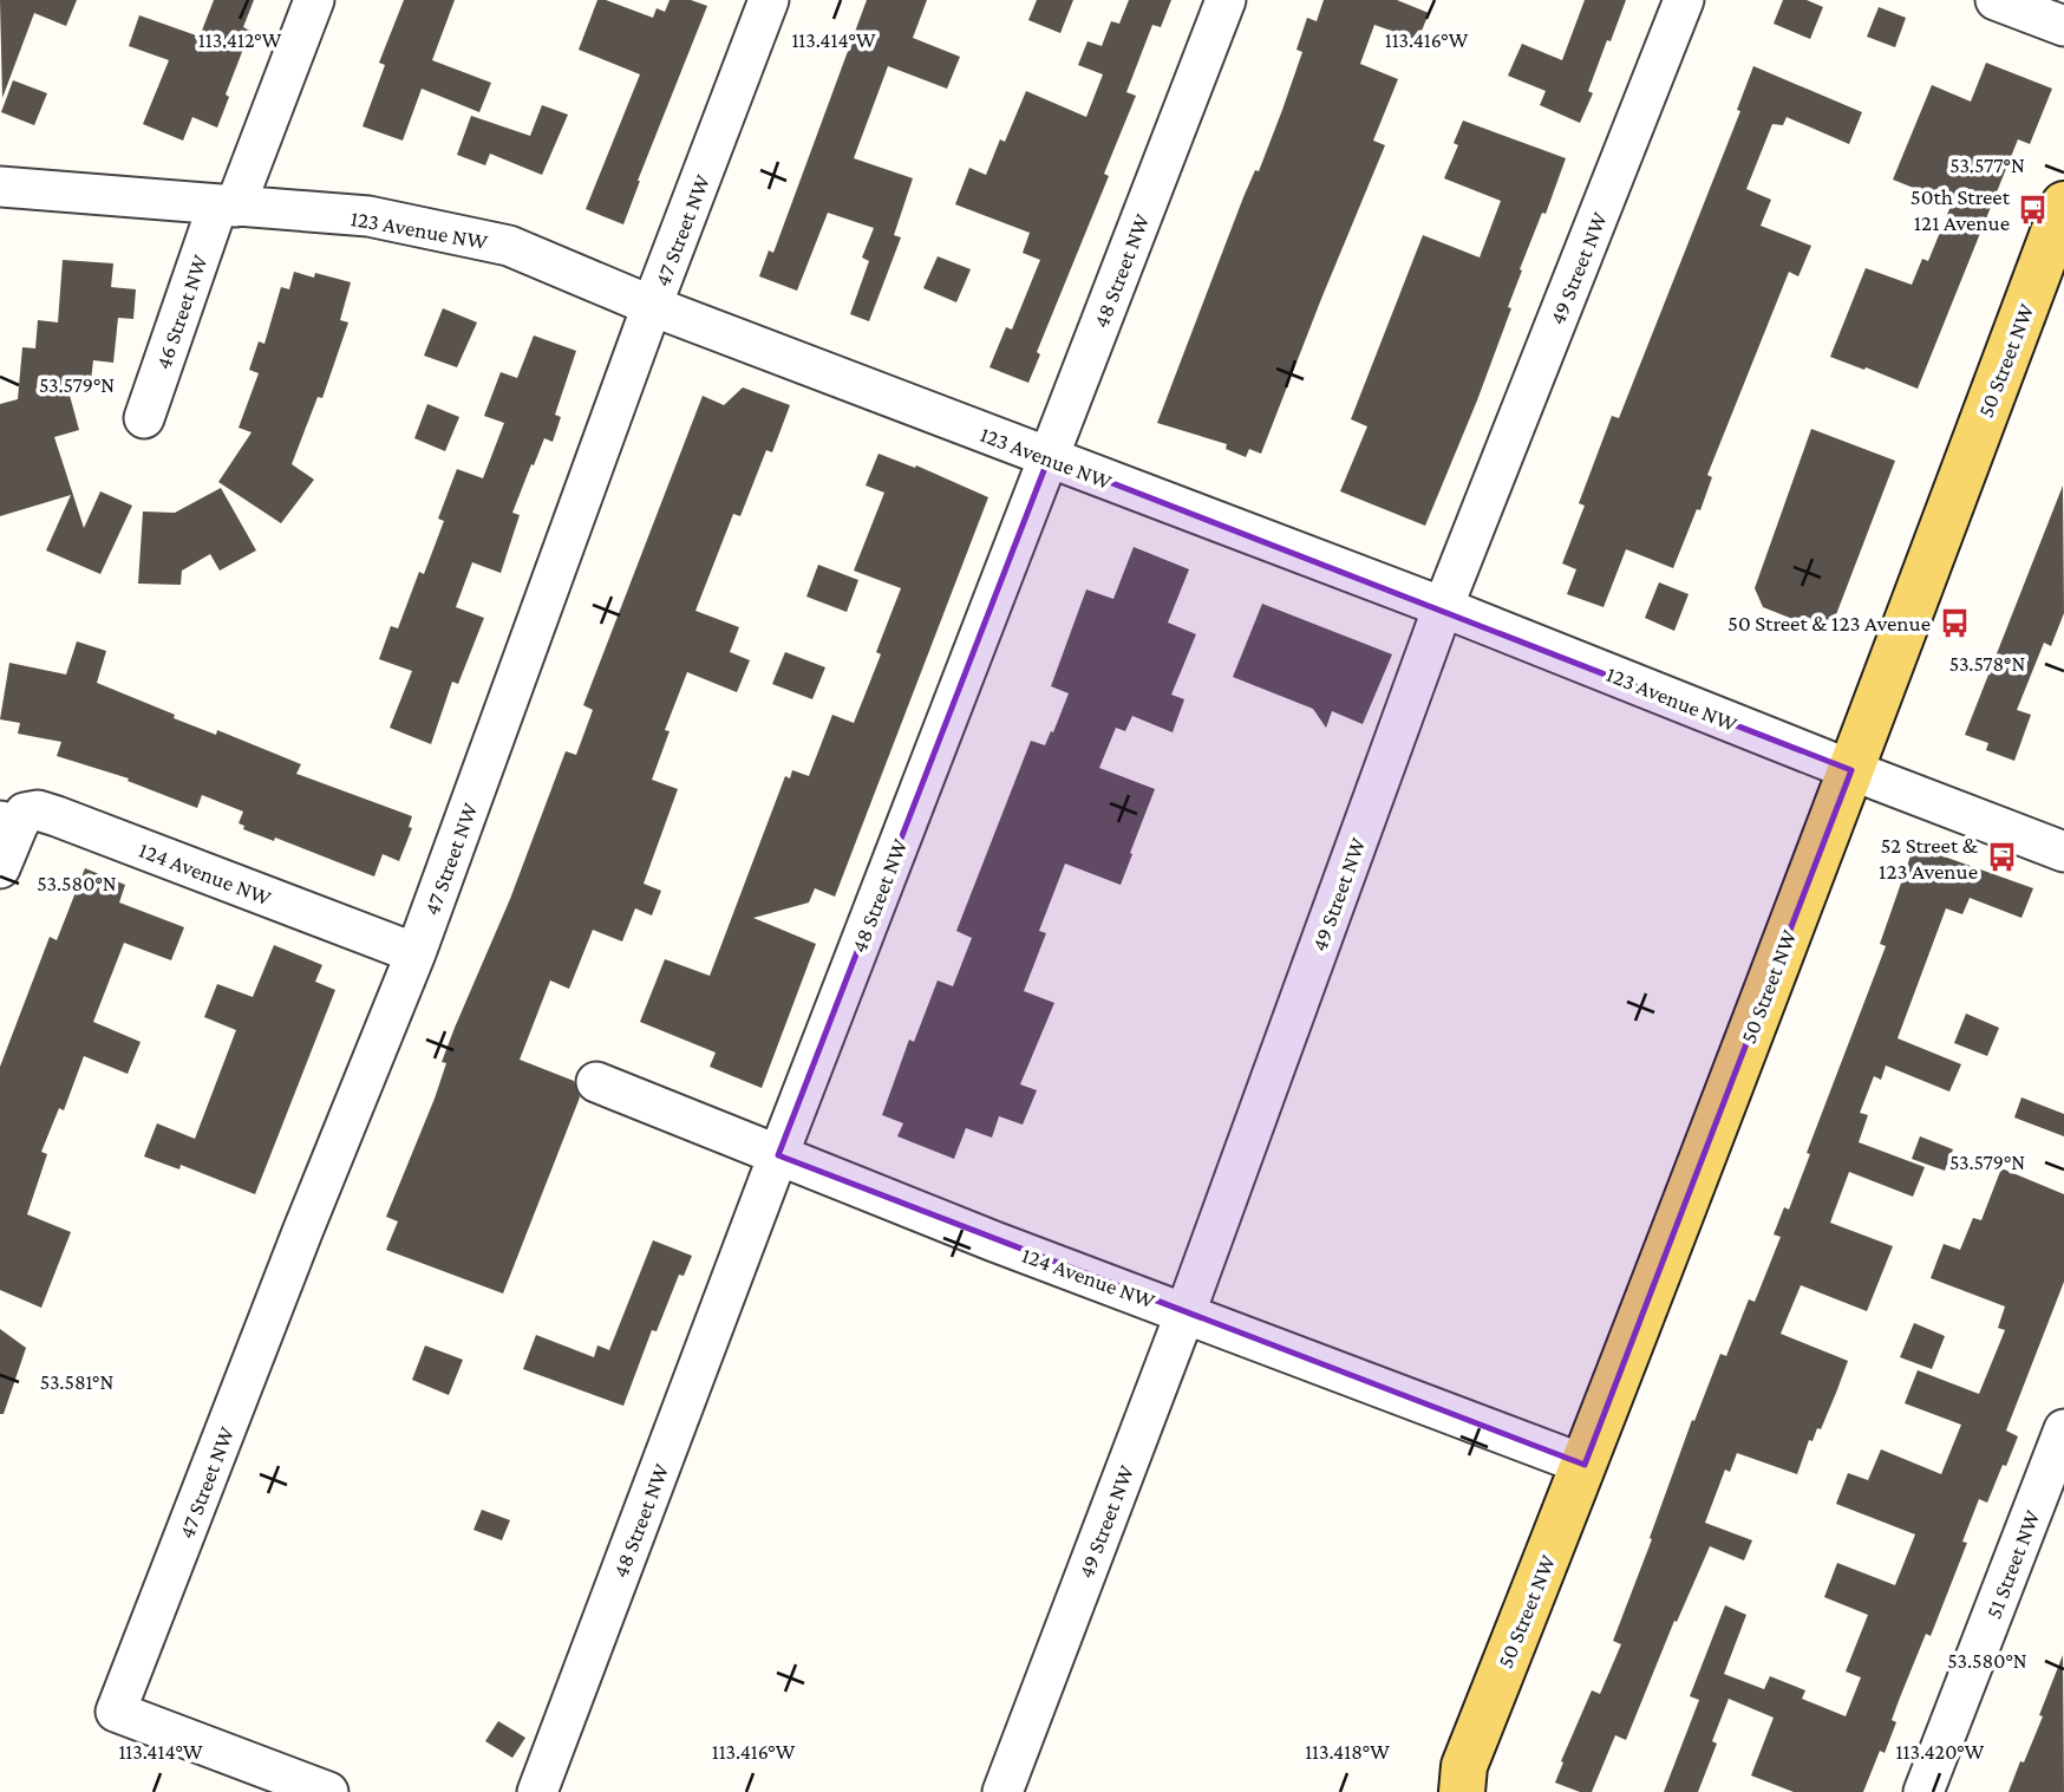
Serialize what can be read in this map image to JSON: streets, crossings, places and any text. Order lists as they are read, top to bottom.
{
  "streets": {
    "main road": ["50 Street NW"],
    "street": [
      "123 Avenue NW",
      "47 Street NW",
      "49 Street NW",
      "48 Street NW",
      "46 Street NW",
      "124 Avenue NW",
      "51 Street NW"
    ]
  },
  "crossings": [
    ["123 Avenue NW", "47 Street NW"],
    ["123 Avenue NW", "49 Street NW"],
    ["123 Avenue NW", "48 Street NW"],
    ["123 Avenue NW", "46 Street NW"],
    ["123 Avenue NW", "50 Street NW"],
    ["47 Street NW", "124 Avenue NW"],
    ["49 Street NW", "124 Avenue NW"],
    ["48 Street NW", "124 Avenue NW"],
    ["50 Street NW", "124 Avenue NW"]
  ],
  "places": {
    "bus stop": ["50th Street 121 Avenue", "50 Street & 123 Avenue", "52 Street & 123 Avenue"]
  },
  "coordinates": [
    "113.412°W",
    "113.416°W",
    "113.414°W",
    "53.577°N",
    "53.579°N",
    "53.578°N",
    "53.580°N",
    "53.581°N",
    "113.418°W",
    "113.420°W"
  ]
}
